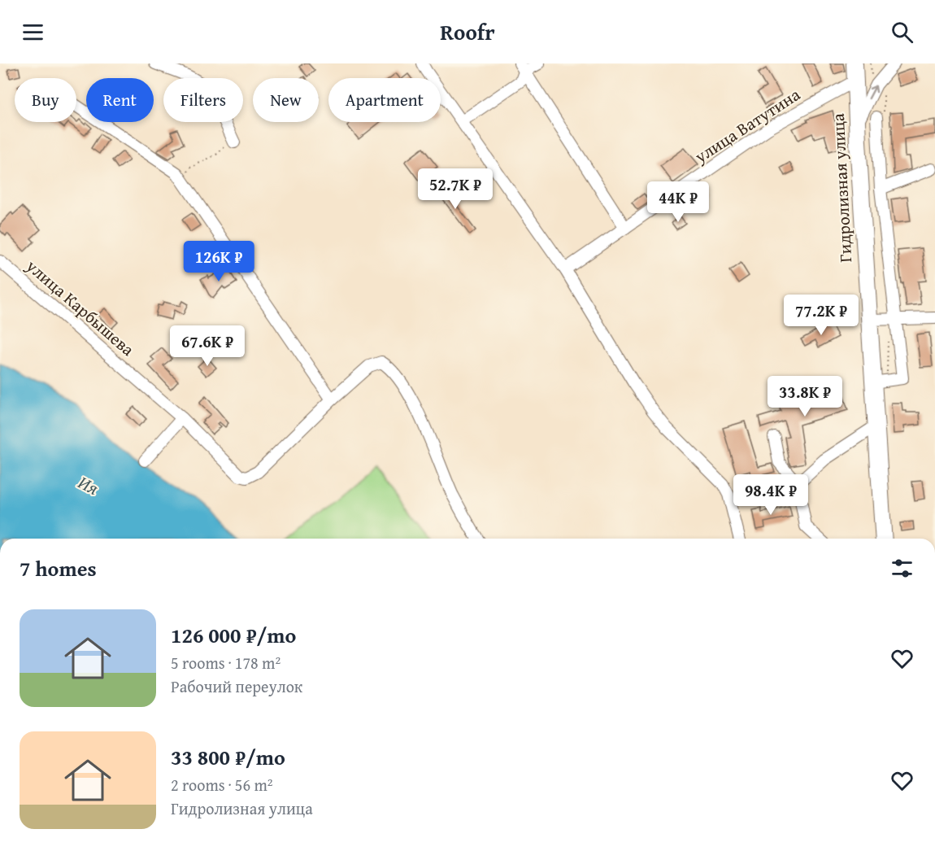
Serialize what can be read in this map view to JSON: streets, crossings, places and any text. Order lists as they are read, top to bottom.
{
  "streets": {
    "highway": ["Гидролизная улица"],
    "street": ["улица Ватутина", "улица Карбышева"]
  },
  "crossings": [
    ["улица Ватутина", "Гидролизная улица"]
  ],
  "water": ["Ия"],
  "page": {
    "header": "Roofr",
    "chip": [
      "Buy",
      "Rent",
      "Filters",
      "New",
      "Apartment"
    ],
    "price": [
      "52.7K ₽",
      "44K ₽",
      "126K ₽",
      "77.2K ₽",
      "67.6K ₽",
      "33.8K ₽",
      "98.4K ₽"
    ],
    "heading": "7 homes",
    "list": [
      {
        "name": "126 000 ₽/mo",
        "note": "5 rooms · 178 m² · Рабочий переулок"
      },
      {
        "name": "33 800 ₽/mo",
        "note": "2 rooms · 56 m² · Гидролизная улица"
      }
    ]
  }
}
